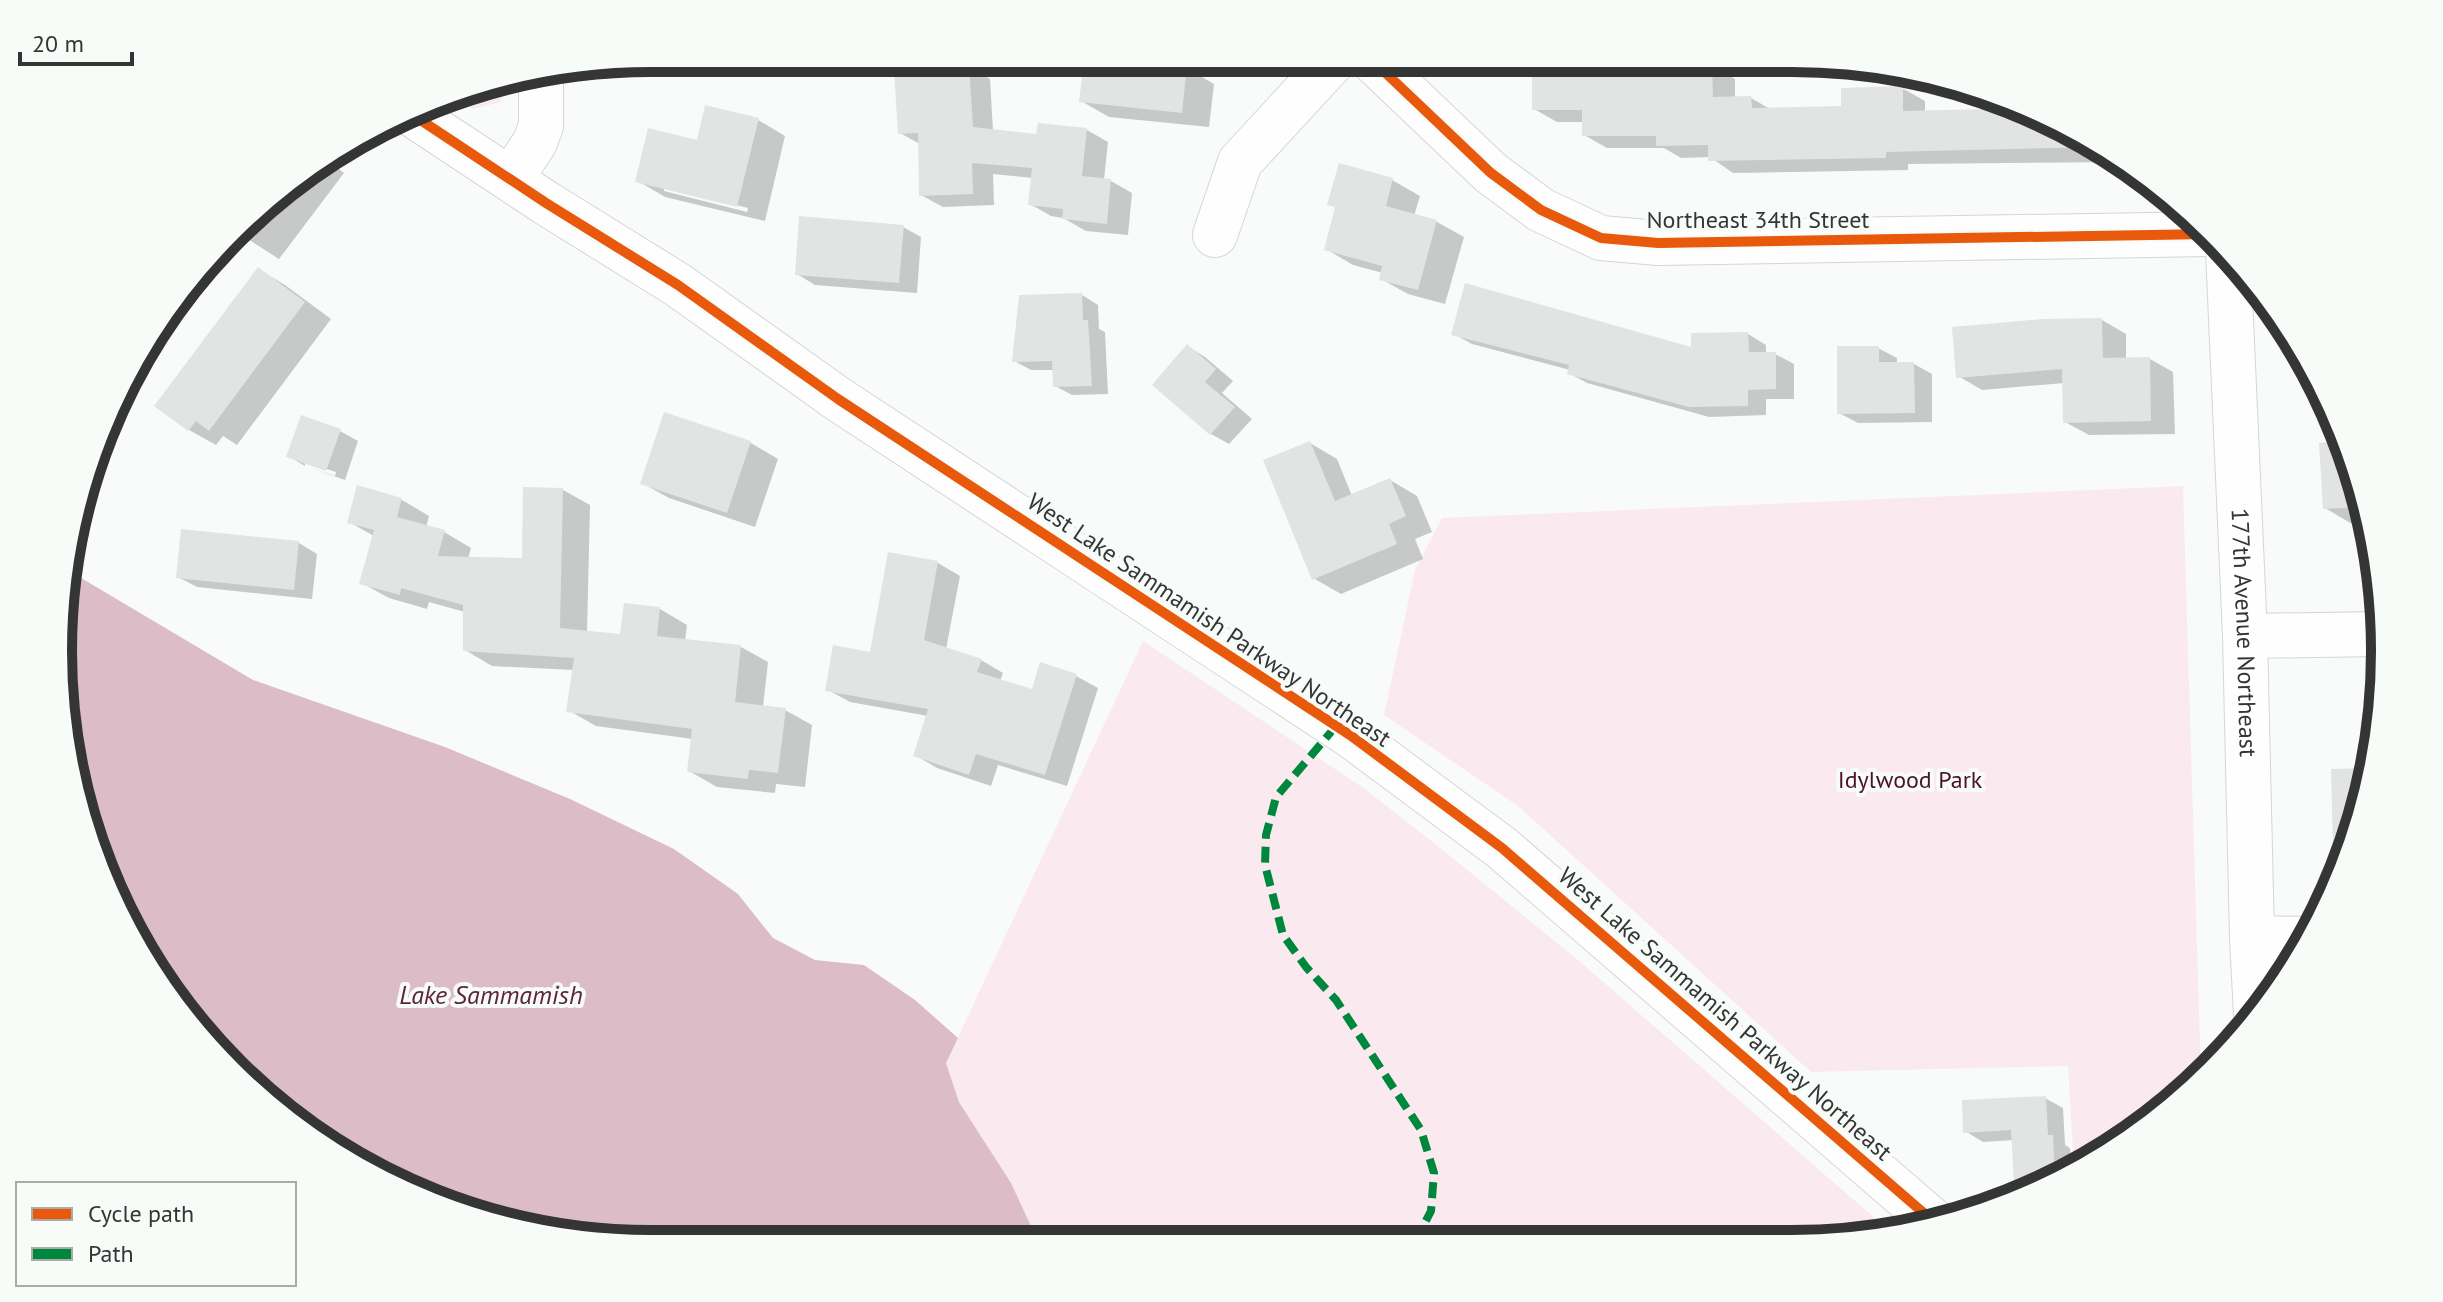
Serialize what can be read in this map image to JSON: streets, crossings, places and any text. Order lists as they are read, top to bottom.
{
  "streets": {
    "street": ["Northeast 34th Street", "West Lake Sammamish Parkway Northeast", "177th Avenue Northeast"]
  },
  "water": ["Lake Sammamish"],
  "parks": ["Idylwood Park"],
  "legend": ["Cycle path", "Path"],
  "scale_bar": "20 m"
}
